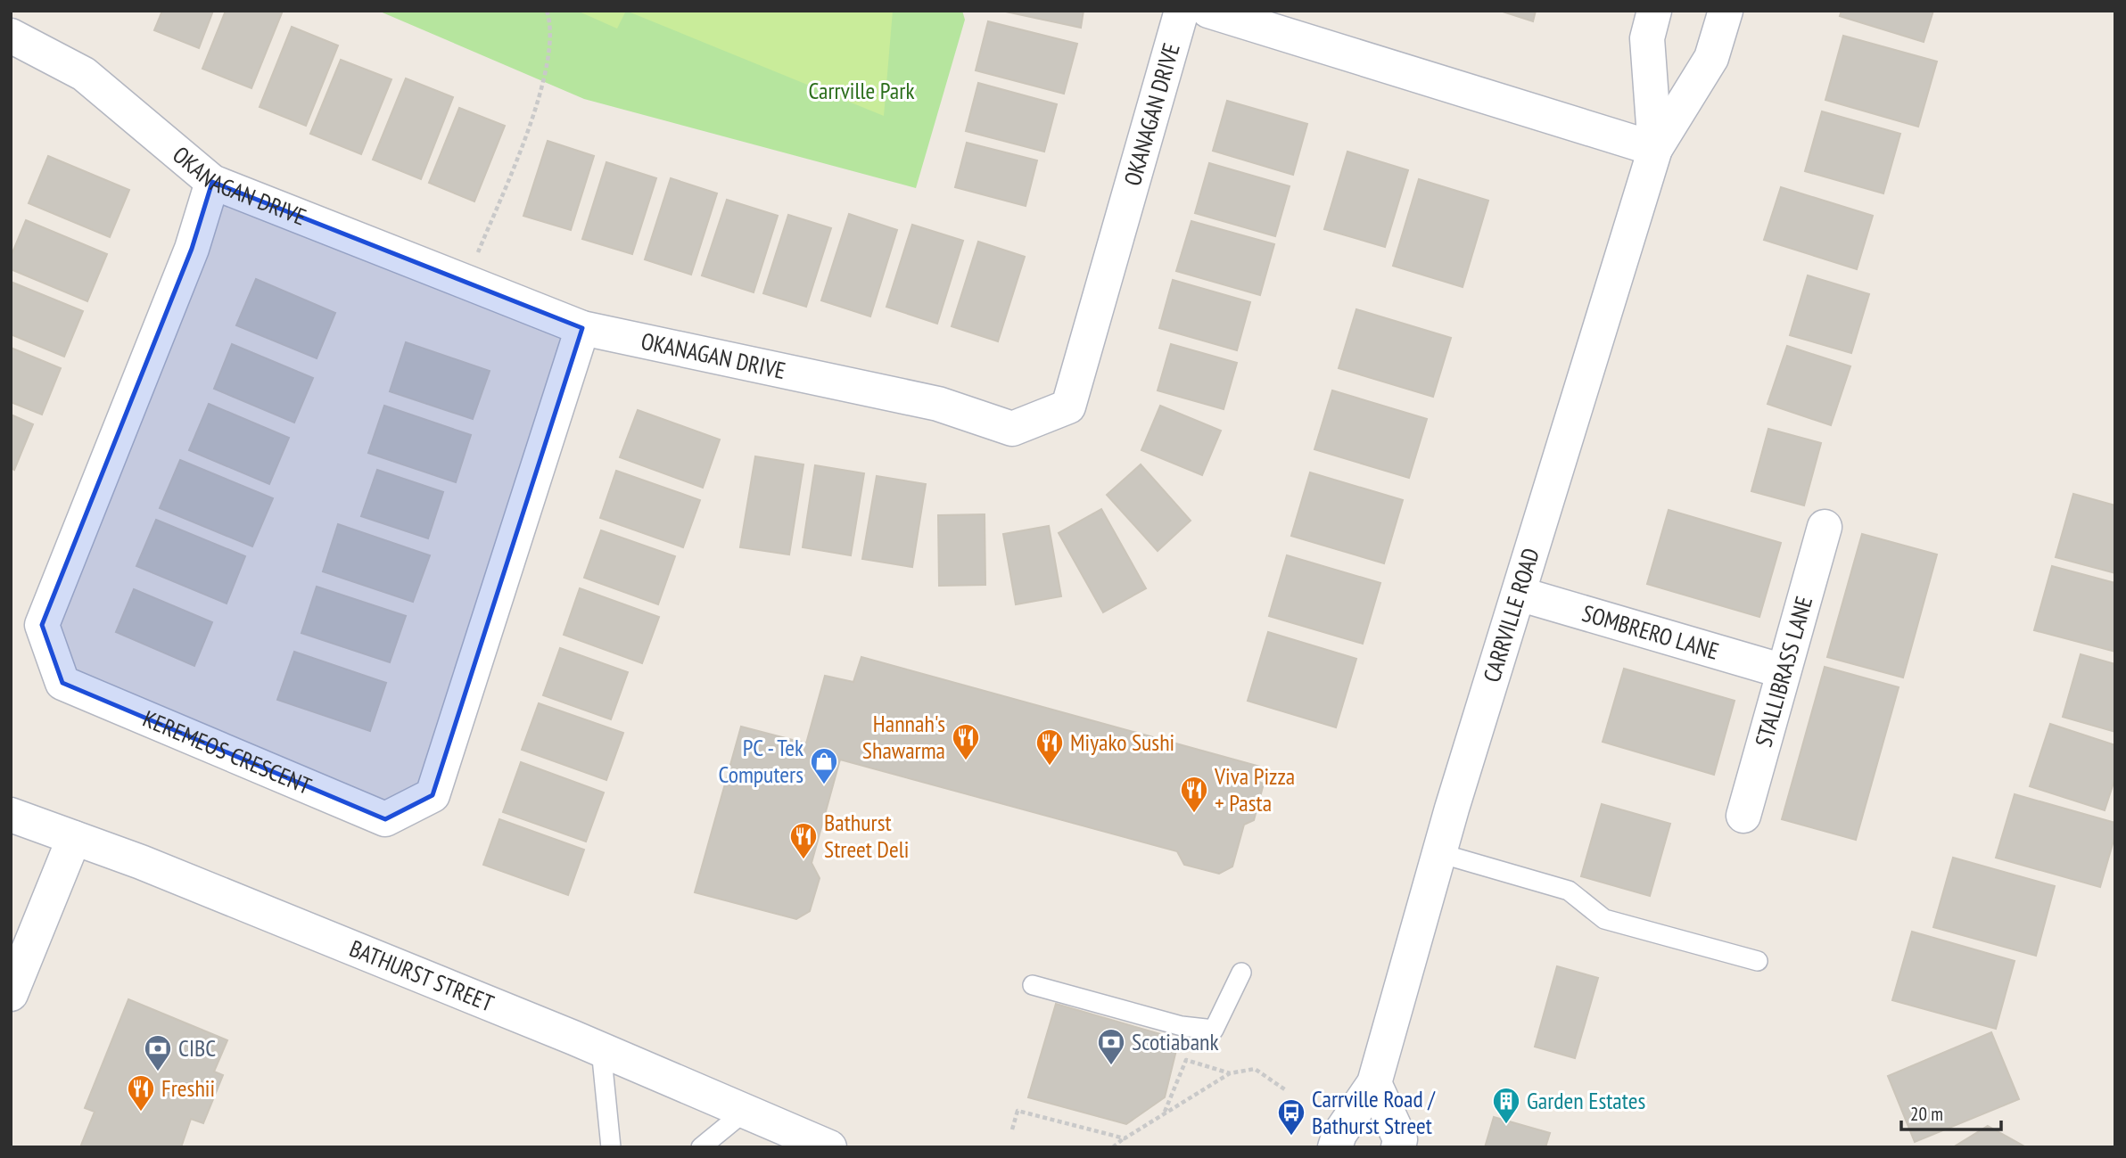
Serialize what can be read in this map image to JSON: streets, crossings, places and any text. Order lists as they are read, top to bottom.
{
  "streets": {
    "street": [
      "OKANAGAN DRIVE",
      "CARRVILLE ROAD",
      "SOMBRERO LANE",
      "STALLIBRASS LANE",
      "KEREMEOS CRESCENT",
      "BATHURST STREET"
    ]
  },
  "crossings": [
    ["OKANAGAN DRIVE", "KEREMEOS CRESCENT"],
    ["CARRVILLE ROAD", "SOMBRERO LANE"],
    ["SOMBRERO LANE", "STALLIBRASS LANE"]
  ],
  "parks": ["Carrville Park"],
  "places": {
    "restaurant": [
      "Hannah's Shawarma",
      "Miyako Sushi",
      "Viva Pizza + Pasta",
      "Bathurst Street Deli",
      "Freshii"
    ],
    "shop": ["PC - Tek Computers"],
    "bank": ["Scotiabank", "CIBC"],
    "building": ["Garden Estates"],
    "bus stop": ["Carrville Road / Bathurst Street"]
  },
  "scale_bar": "20 m"
}
